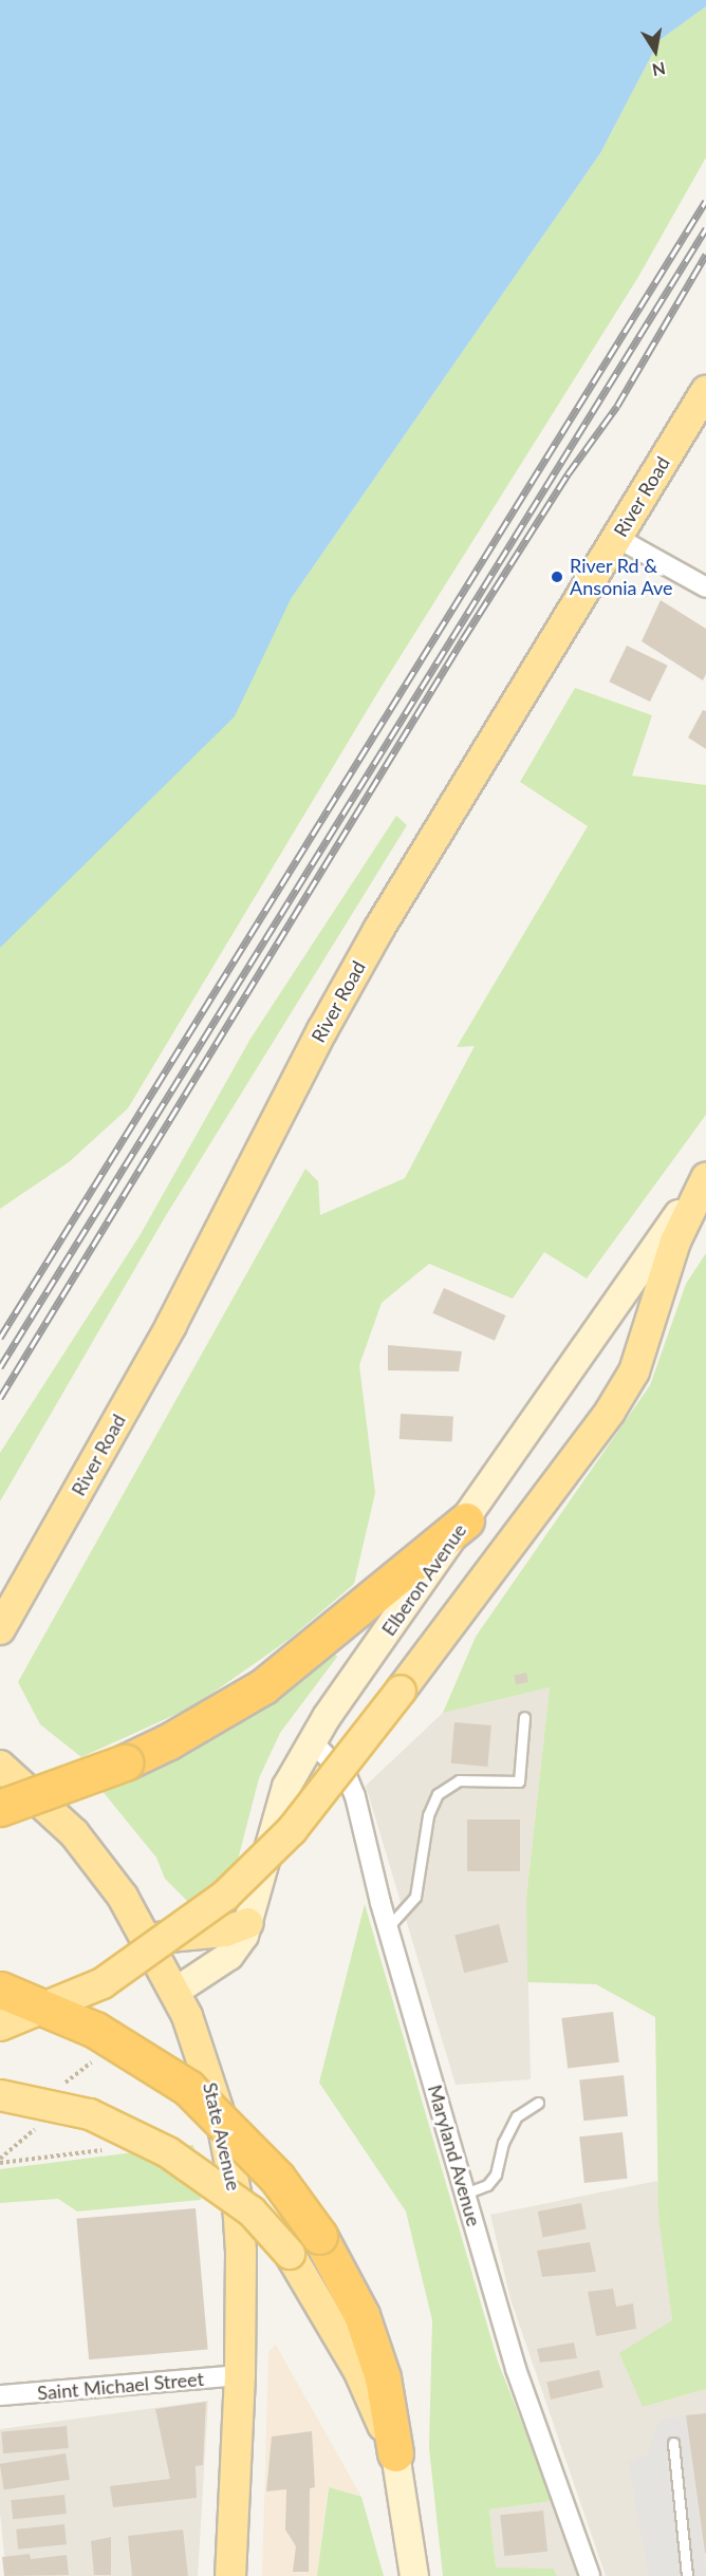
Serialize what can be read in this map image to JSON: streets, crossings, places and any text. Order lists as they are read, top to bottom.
{
  "streets": {
    "main road": ["River Road", "State Avenue"],
    "street": ["Elberon Avenue", "Maryland Avenue", "Saint Michael Street"]
  },
  "crossings": [
    ["Elberon Avenue", "State Avenue"],
    ["Elberon Avenue", "Maryland Avenue"],
    ["State Avenue", "Saint Michael Street"]
  ],
  "places": ["River Rd & Ansonia Ave"],
  "north": "bottom"
}
